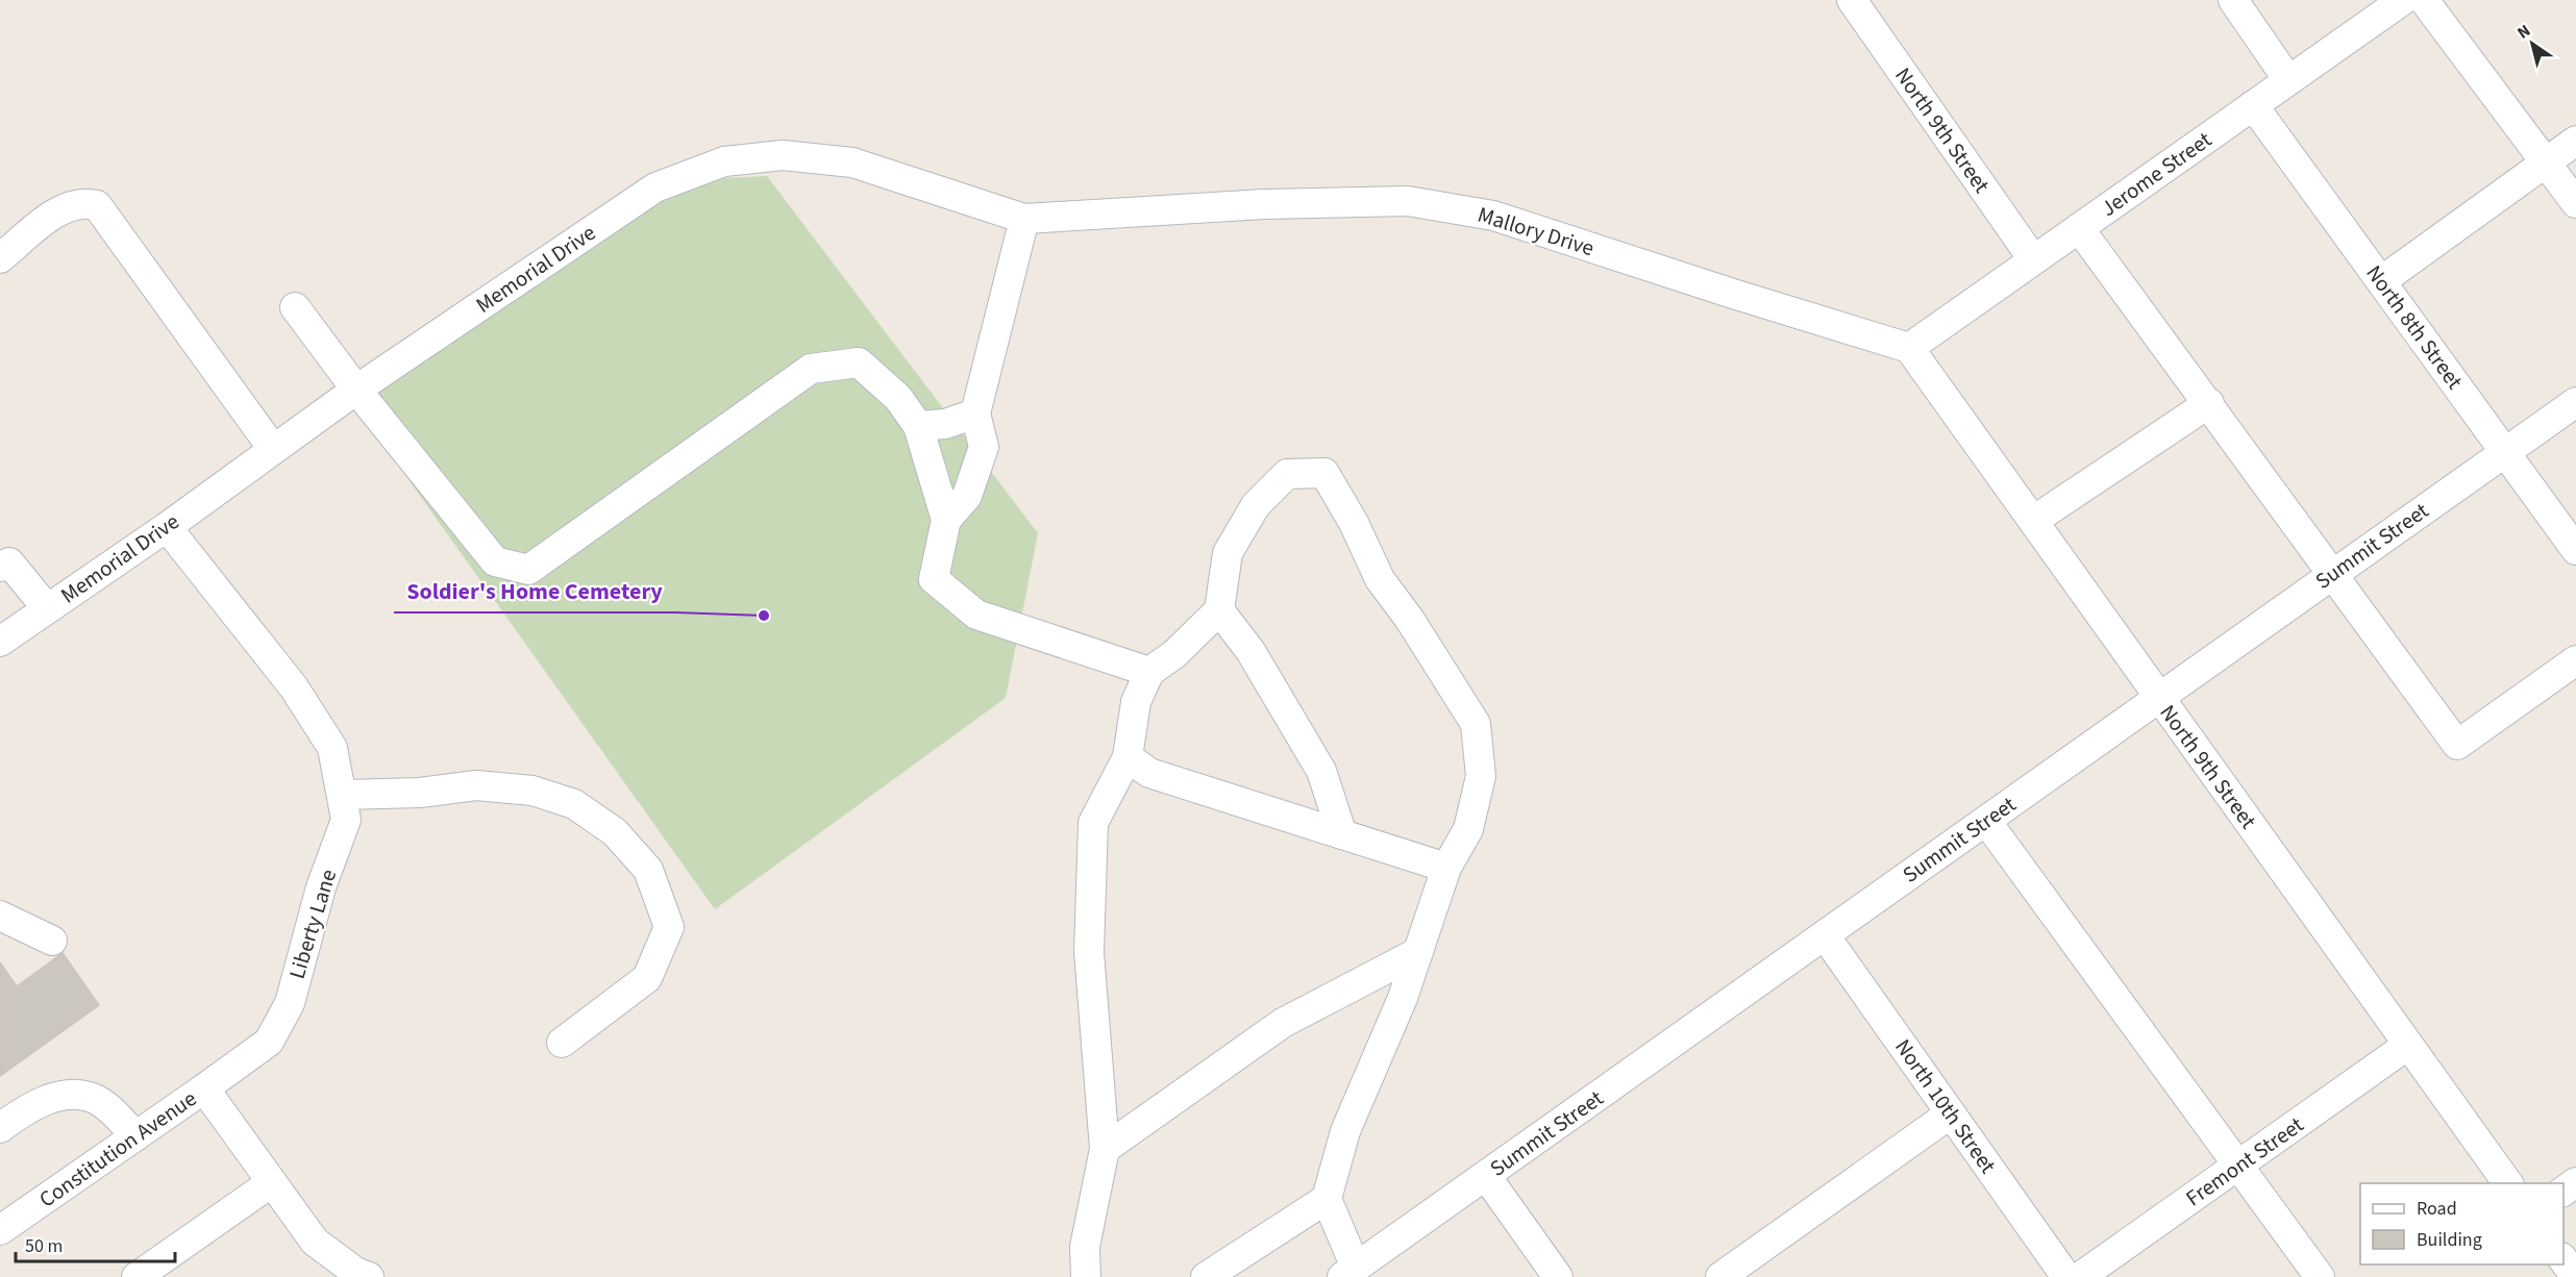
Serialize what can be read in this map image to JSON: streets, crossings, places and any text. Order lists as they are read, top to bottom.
{
  "streets": {
    "street": [
      "North 9th Street",
      "Jerome Street",
      "Mallory Drive",
      "Memorial Drive",
      "North 8th Street",
      "Summit Street",
      "Liberty Lane",
      "North 10th Street",
      "Constitution Avenue",
      "Fremont Street"
    ]
  },
  "crossings": [
    ["North 9th Street", "Jerome Street"],
    ["North 9th Street", "Mallory Drive"],
    ["North 9th Street", "Summit Street"],
    ["North 9th Street", "Fremont Street"],
    ["Jerome Street", "Mallory Drive"],
    ["Jerome Street", "North 8th Street"],
    ["Mallory Drive", "Memorial Drive"],
    ["Memorial Drive", "Liberty Lane"],
    ["North 8th Street", "Summit Street"],
    ["Summit Street", "North 10th Street"],
    ["Liberty Lane", "Constitution Avenue"]
  ],
  "places": ["Soldier's Home Cemetery"],
  "legend": ["Road", "Building"],
  "scale_bar": "50 m",
  "north": "top left"
}
